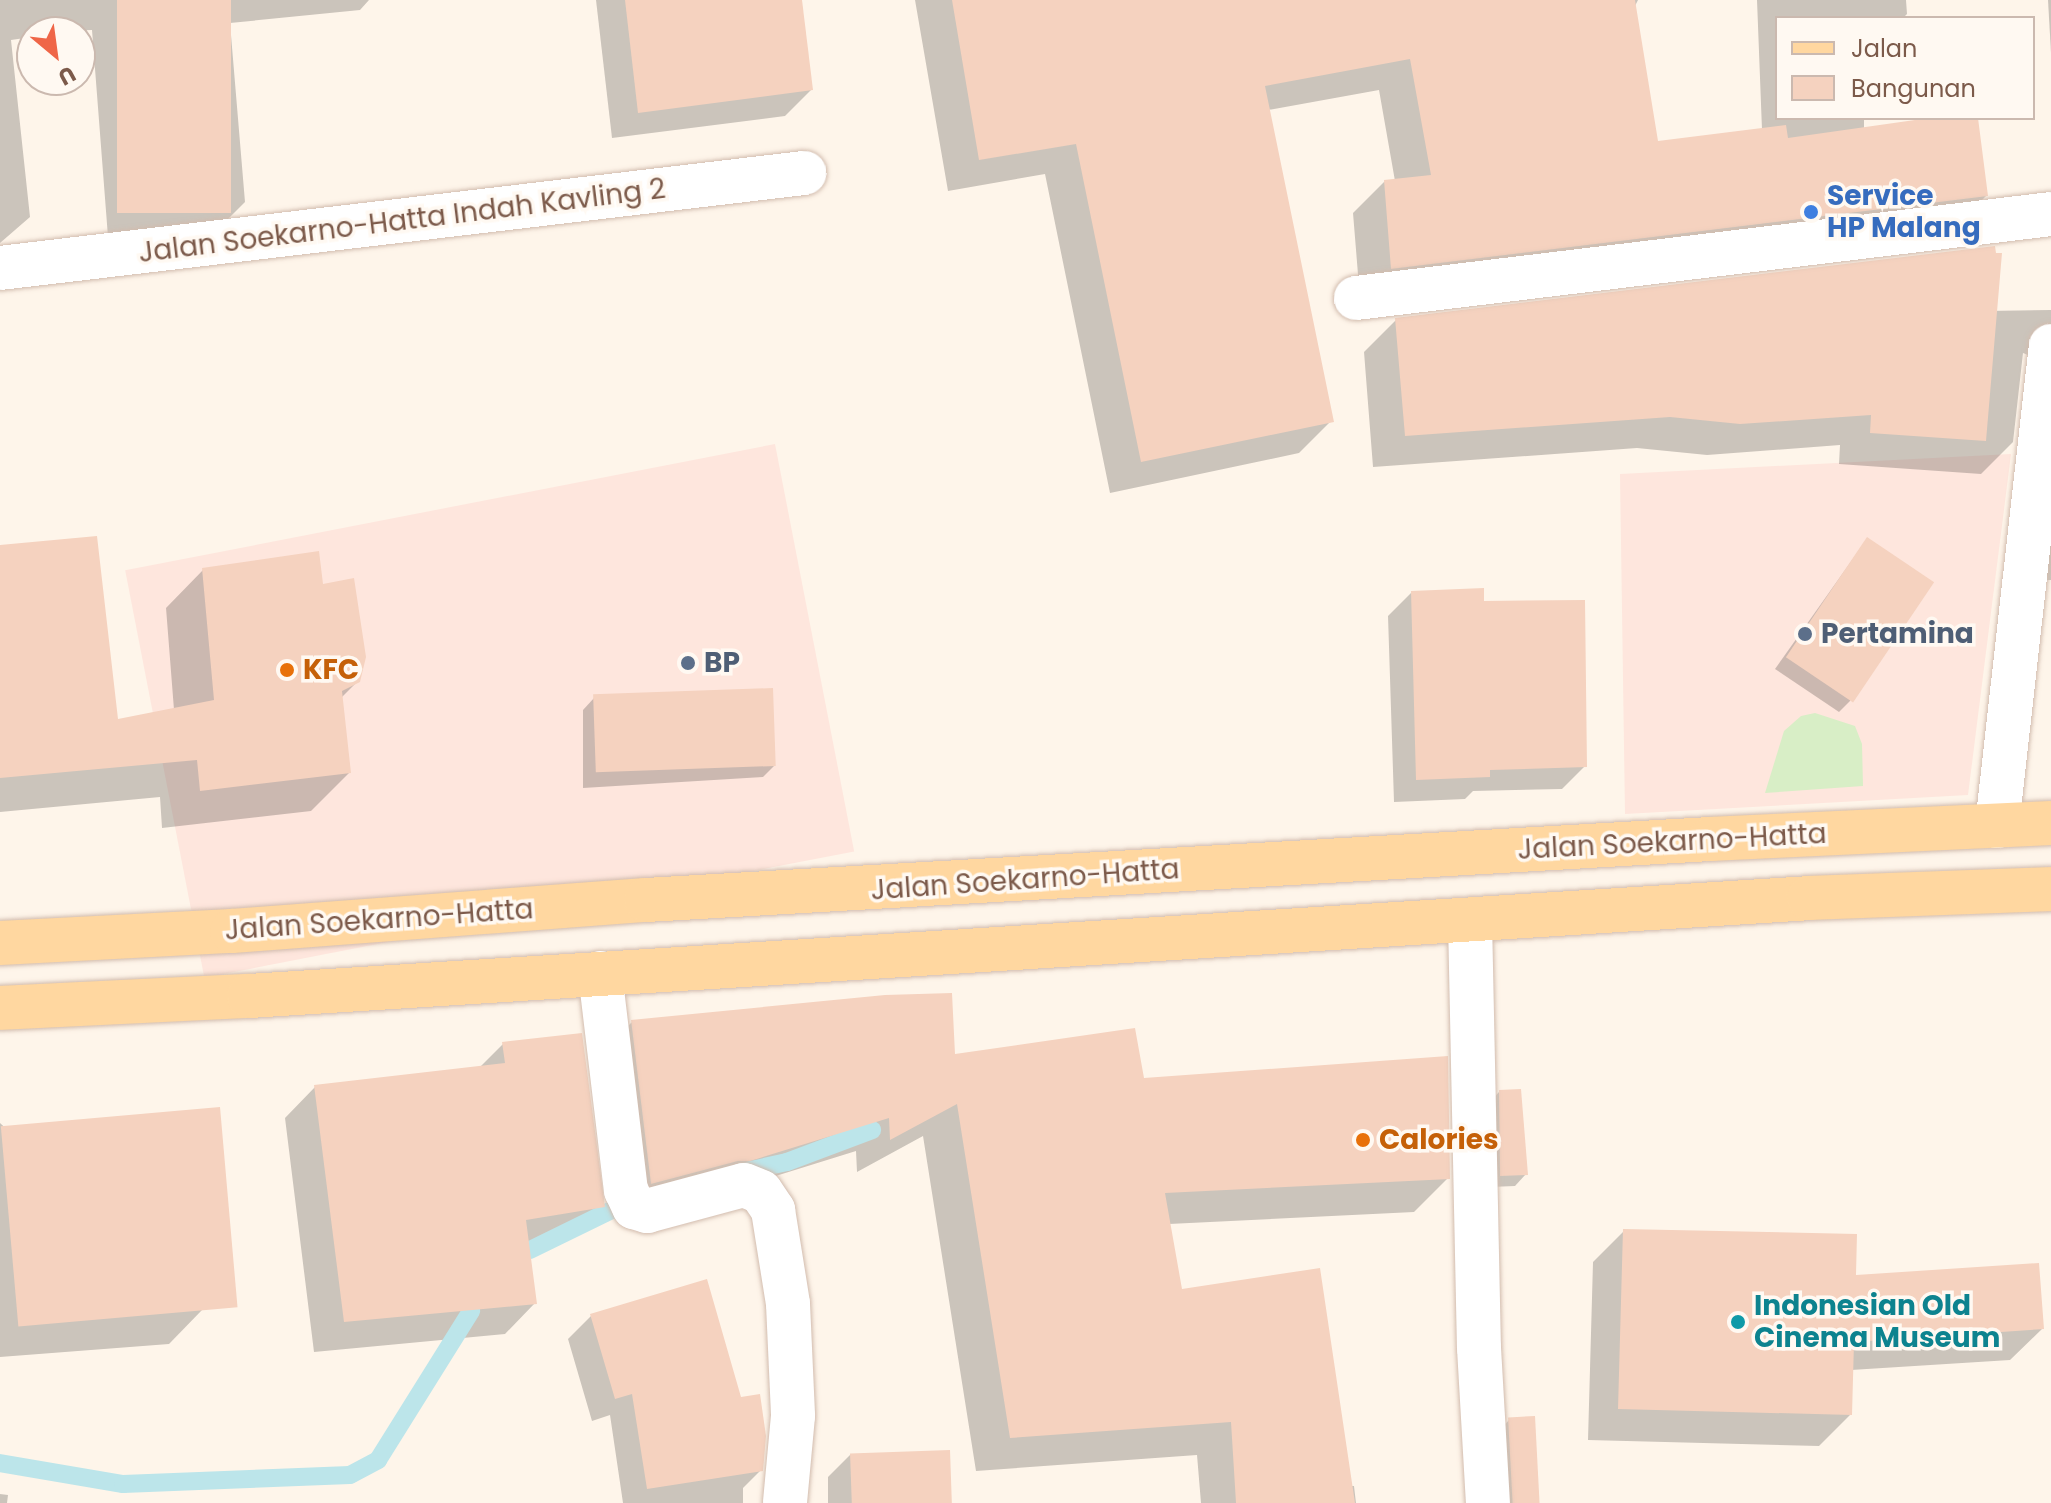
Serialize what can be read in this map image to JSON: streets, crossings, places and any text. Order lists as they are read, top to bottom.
{
  "streets": {
    "main road": ["Jalan Soekarno-Hatta"],
    "street": ["Jalan Soekarno-Hatta Indah Kavling 2"]
  },
  "places": [
    "Service HP Malang",
    "Pertamina",
    "BP",
    "KFC",
    "Calories",
    "Indonesian Old Cinema Museum"
  ],
  "legend": ["Jalan", "Bangunan"],
  "north": "bottom right"
}
